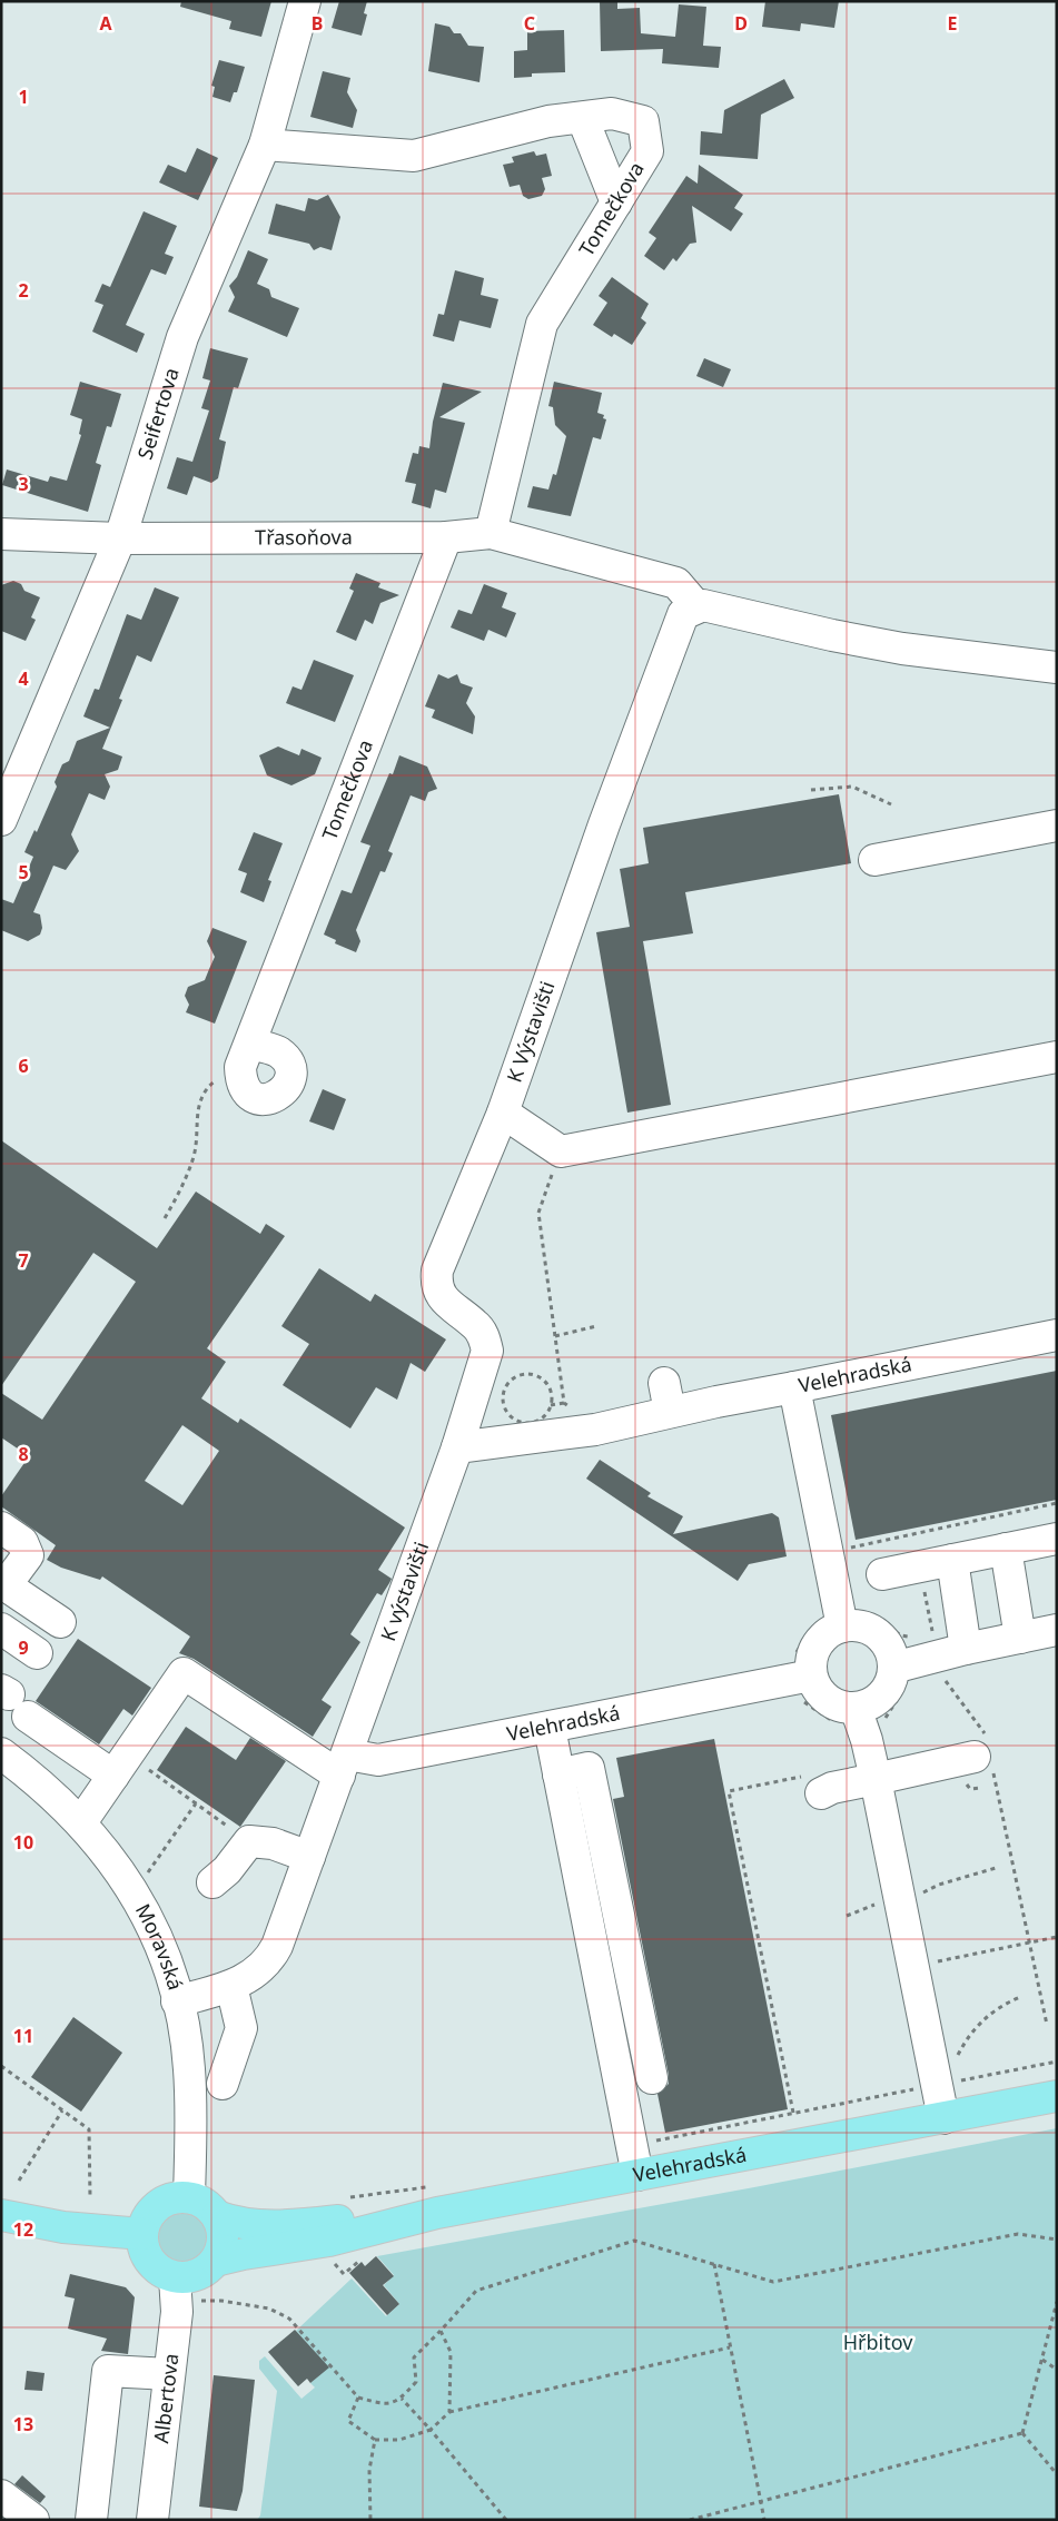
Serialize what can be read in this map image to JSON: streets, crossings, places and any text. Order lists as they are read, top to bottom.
{
  "streets": {
    "main road": ["Velehradská"],
    "street": [
      "Tomečkova",
      "Seifertova",
      "Třasoňova",
      "K Výstavišti",
      "K výstavišti",
      "Moravská",
      "Albertova"
    ]
  },
  "crossings": [
    ["Tomečkova", "Seifertova"],
    ["Tomečkova", "Třasoňova"],
    ["Seifertova", "Třasoňova"],
    ["Třasoňova", "K Výstavišti"],
    ["K Výstavišti", "K výstavišti"],
    ["Velehradská", "K výstavišti"],
    ["Velehradská", "Moravská"],
    ["Velehradská", "Albertova"],
    ["K výstavišti", "Moravská"],
    ["Moravská", "Albertova"]
  ],
  "parks": ["Hřbitov"],
  "grid": {
    "columns": [
      "A",
      "B",
      "C",
      "D",
      "E"
    ],
    "rows": [
      "1",
      "2",
      "3",
      "4",
      "5",
      "6",
      "7",
      "8",
      "9",
      "10",
      "11",
      "12",
      "13"
    ]
  }
}
